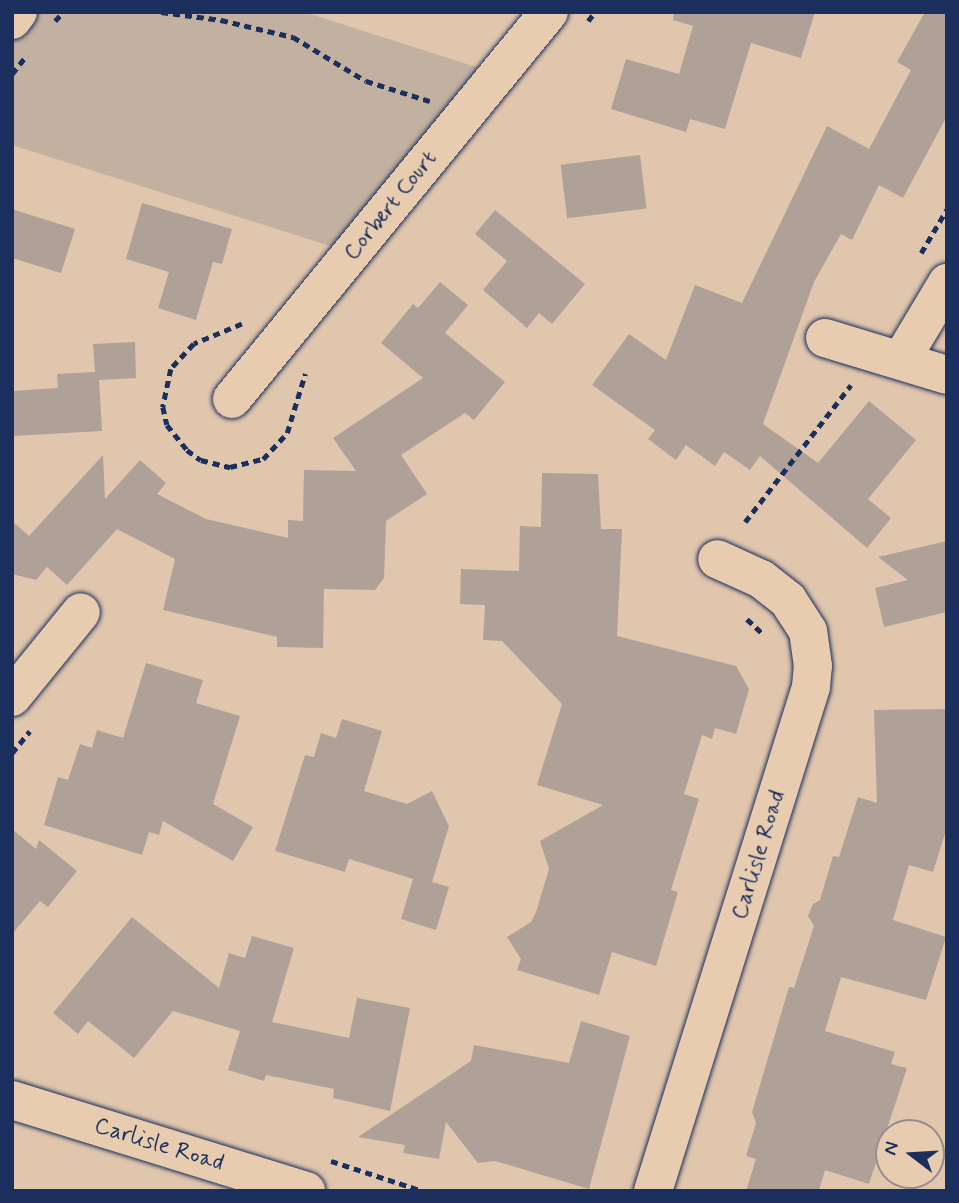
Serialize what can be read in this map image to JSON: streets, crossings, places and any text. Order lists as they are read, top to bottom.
{
  "streets": {
    "street": ["Corbert Court", "Carlisle Road"]
  },
  "north": "left"
}
